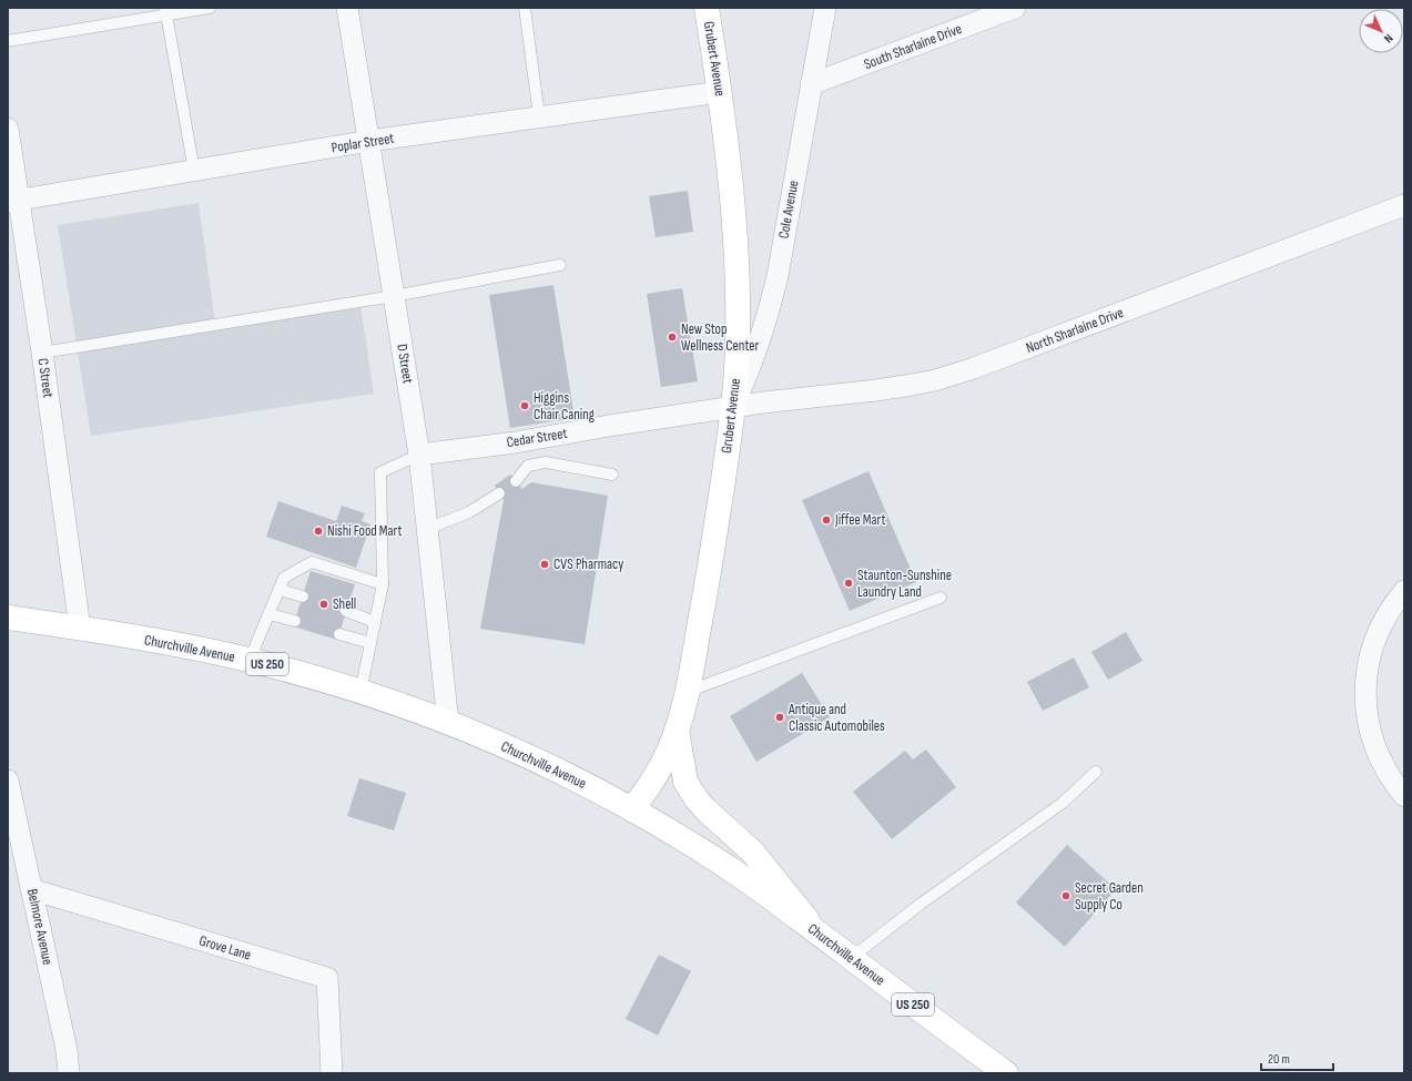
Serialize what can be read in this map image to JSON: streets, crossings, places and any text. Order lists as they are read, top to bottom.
{
  "streets": {
    "main road": ["Grubert Avenue", "Churchville Avenue", "US 250"],
    "street": [
      "South Sharlaine Drive",
      "Poplar Street",
      "Cole Avenue",
      "North Sharlaine Drive",
      "D Street",
      "C Street",
      "Cedar Street",
      "Belmore Avenue",
      "Grove Lane"
    ]
  },
  "crossings": [
    ["South Sharlaine Drive", "Cole Avenue"],
    ["Grubert Avenue", "Poplar Street"],
    ["Grubert Avenue", "Cole Avenue"],
    ["Grubert Avenue", "North Sharlaine Drive"],
    ["Grubert Avenue", "Cedar Street"],
    ["Grubert Avenue", "Churchville Avenue"],
    ["Poplar Street", "D Street"],
    ["Poplar Street", "C Street"],
    ["Cole Avenue", "North Sharlaine Drive"],
    ["Cole Avenue", "Cedar Street"],
    ["North Sharlaine Drive", "Cedar Street"],
    ["D Street", "Cedar Street"],
    ["D Street", "Churchville Avenue"],
    ["C Street", "Churchville Avenue"],
    ["Belmore Avenue", "Grove Lane"]
  ],
  "places": [
    "New Stop Wellness Center",
    "Higgins Chair Caning",
    "Jiffee Mart",
    "Nishi Food Mart",
    "CVS Pharmacy",
    "Staunton-Sunshine Laundry Land",
    "Shell",
    "Antique and Classic Automobiles",
    "Secret Garden Supply Co"
  ],
  "scale_bar": "20 m",
  "north": "bottom right"
}
